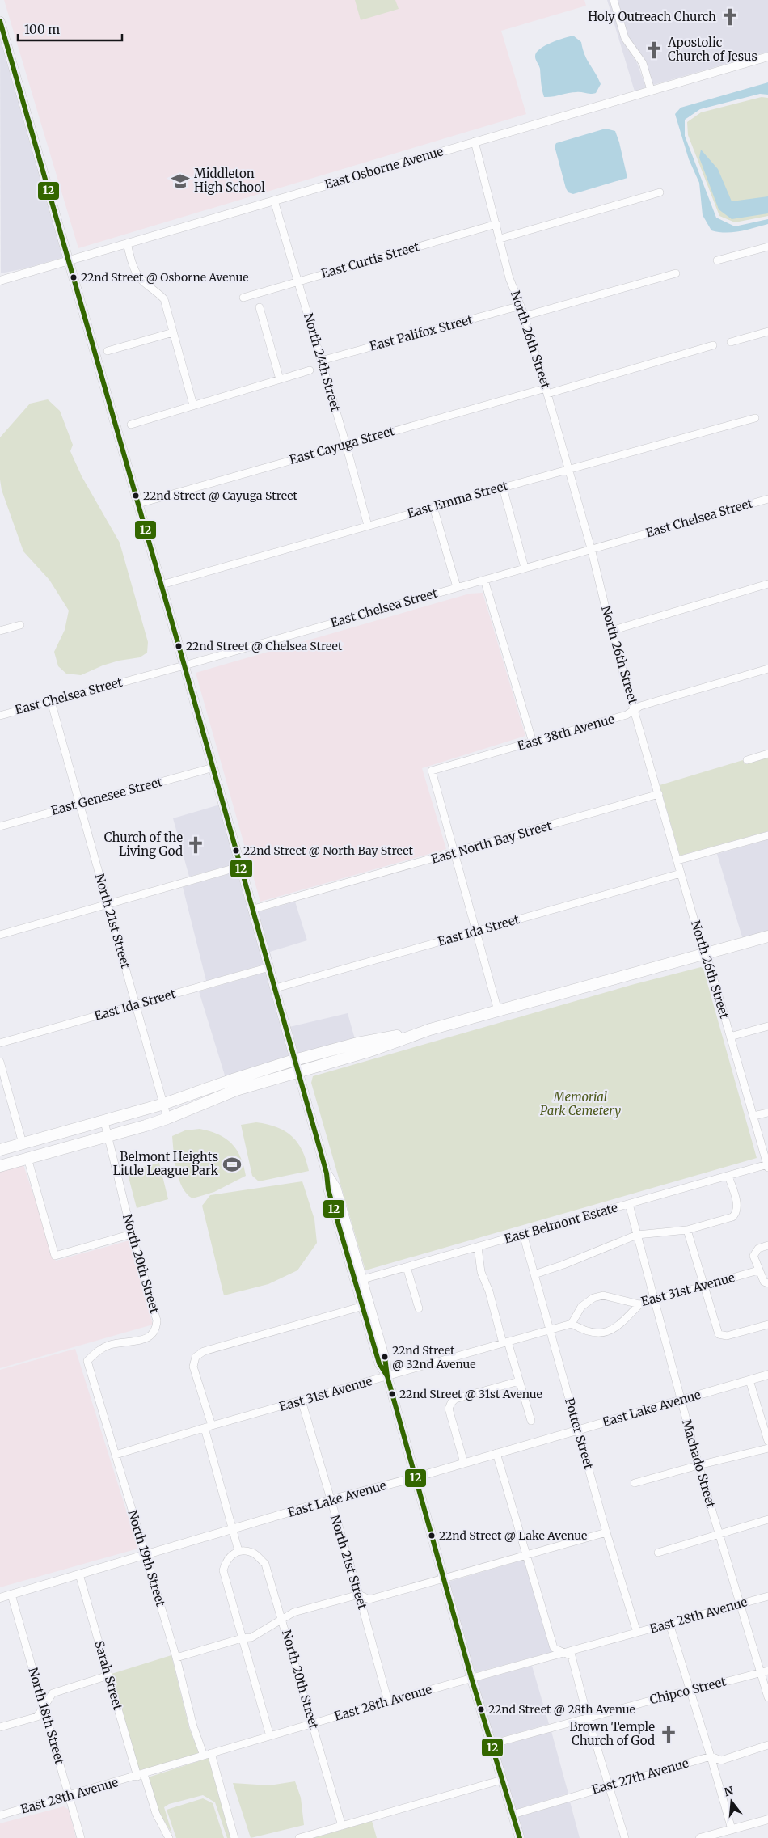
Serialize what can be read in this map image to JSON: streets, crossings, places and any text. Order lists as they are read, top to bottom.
{
  "streets": {
    "street": [
      "East Osborne Avenue",
      "East Curtis Street",
      "East Palifox Street",
      "North 26th Street",
      "North 24th Street",
      "East Cayuga Street",
      "East Emma Street",
      "East Chelsea Street",
      "East 38th Avenue",
      "East Genesee Street",
      "East North Bay Street",
      "North 21st Street",
      "East Ida Street",
      "East Belmont Estate",
      "North 20th Street",
      "East 31st Avenue",
      "East Lake Avenue",
      "Potter Street",
      "Machado Street",
      "North 19th Street",
      "East 28th Avenue",
      "Sarah Street",
      "Chipco Street",
      "North 18th Street",
      "East 27th Avenue"
    ]
  },
  "crossings": [
    ["East Osborne Avenue", "North 26th Street"],
    ["East Osborne Avenue", "North 24th Street"],
    ["East Curtis Street", "North 26th Street"],
    ["East Curtis Street", "North 24th Street"],
    ["East Palifox Street", "North 26th Street"],
    ["East Palifox Street", "North 24th Street"],
    ["North 26th Street", "East Cayuga Street"],
    ["North 26th Street", "East Emma Street"],
    ["North 26th Street", "East Chelsea Street"],
    ["North 26th Street", "East 38th Avenue"],
    ["North 26th Street", "East North Bay Street"],
    ["North 26th Street", "East Ida Street"],
    ["North 26th Street", "East Belmont Estate"],
    ["North 24th Street", "East Cayuga Street"],
    ["North 24th Street", "East Emma Street"],
    ["East Chelsea Street", "North 21st Street"],
    ["East 38th Avenue", "East North Bay Street"],
    ["East Genesee Street", "North 21st Street"],
    ["North 21st Street", "East Ida Street"],
    ["North 21st Street", "East 31st Avenue"],
    ["North 21st Street", "East Lake Avenue"],
    ["North 21st Street", "East 28th Avenue"],
    ["East Belmont Estate", "Potter Street"],
    ["East Belmont Estate", "Machado Street"],
    ["North 20th Street", "North 19th Street"],
    ["North 20th Street", "East 28th Avenue"],
    ["East 31st Avenue", "Potter Street"],
    ["East 31st Avenue", "Machado Street"],
    ["East 31st Avenue", "North 19th Street"],
    ["East Lake Avenue", "Potter Street"],
    ["East Lake Avenue", "Machado Street"],
    ["East Lake Avenue", "North 19th Street"],
    ["East Lake Avenue", "Sarah Street"],
    ["East Lake Avenue", "North 18th Street"],
    ["Potter Street", "East 28th Avenue"],
    ["Machado Street", "East 28th Avenue"],
    ["Machado Street", "Chipco Street"],
    ["North 19th Street", "East 28th Avenue"],
    ["East 28th Avenue", "Sarah Street"],
    ["East 28th Avenue", "North 18th Street"]
  ],
  "parks": ["Memorial Park Cemetery"],
  "places": {
    "church": [
      "Holy Outreach Church",
      "Apostolic Church of Jesus",
      "Church of the Living God",
      "Brown Temple Church of God"
    ],
    "school or university": ["Middleton High School"],
    "other": [
      "22nd Street @ Osborne Avenue",
      "22nd Street @ Cayuga Street",
      "22nd Street @ Chelsea Street",
      "22nd Street @ North Bay Street",
      "22nd Street @ 32nd Avenue",
      "22nd Street @ 31st Avenue",
      "22nd Street @ Lake Avenue",
      "22nd Street @ 28th Avenue"
    ],
    "sports": ["Belmont Heights Little League Park"]
  },
  "lines": ["transit line 12"],
  "scale_bar": "100 m",
  "north": "top"
}
